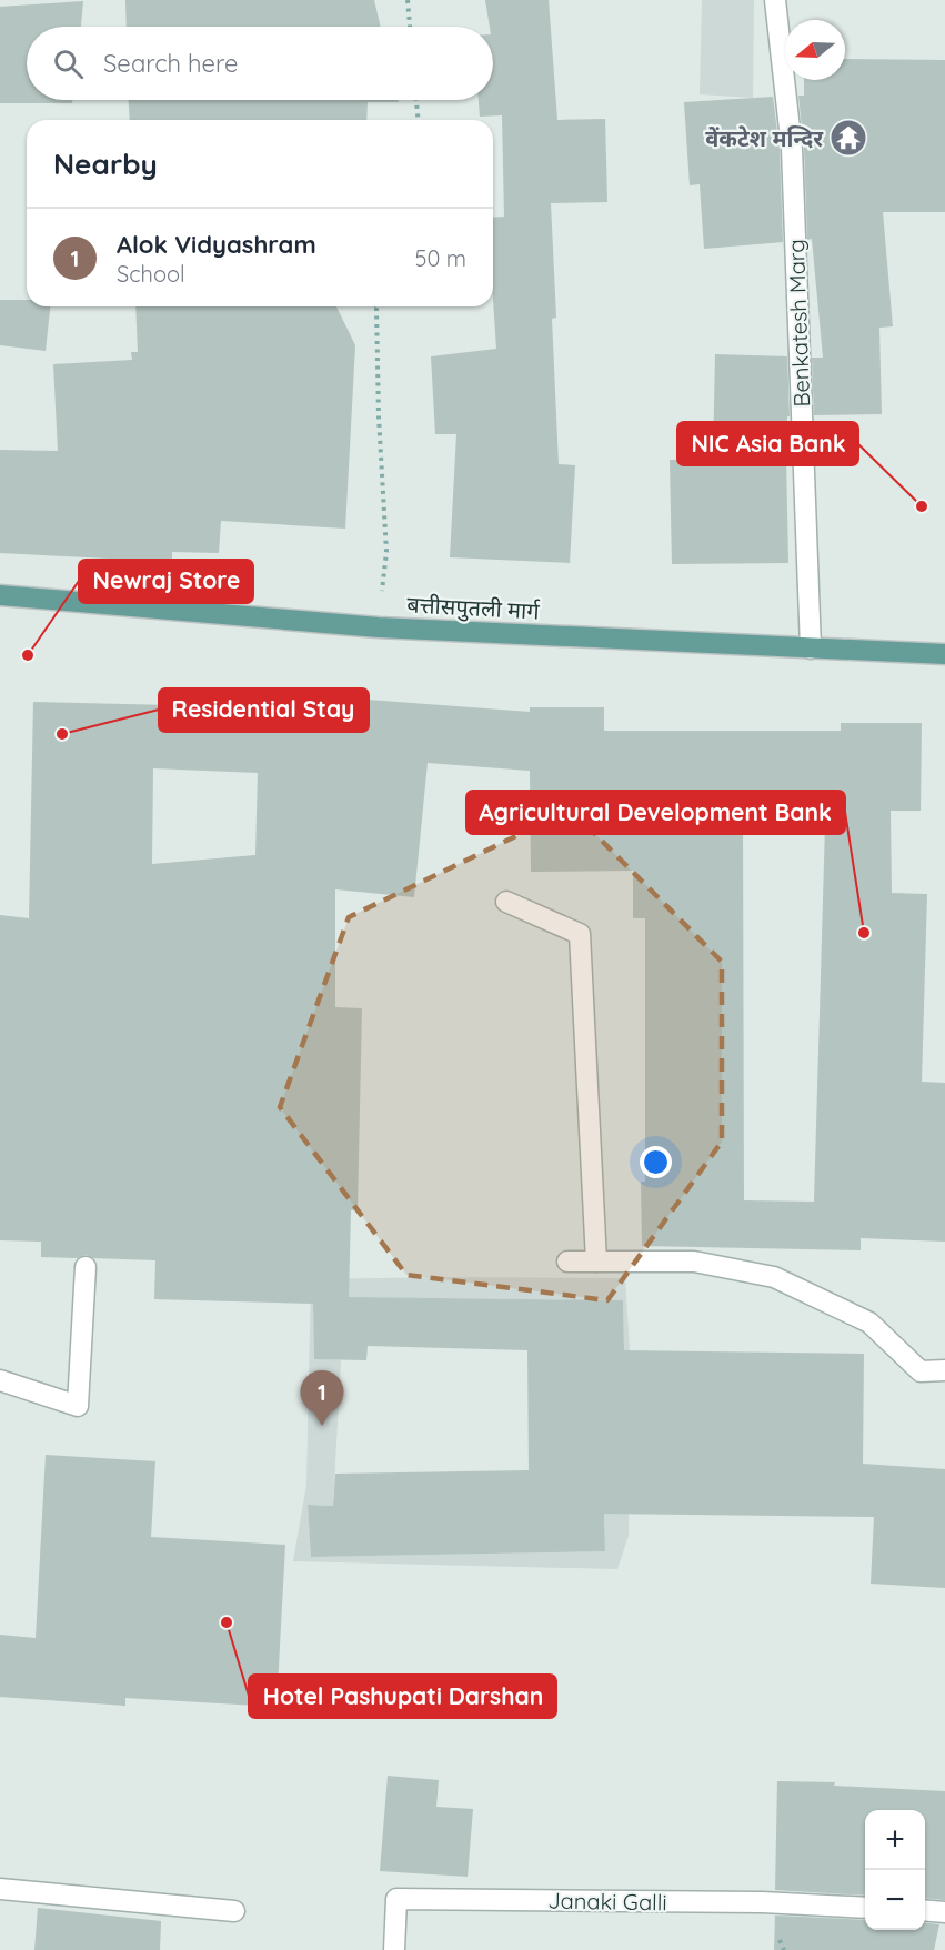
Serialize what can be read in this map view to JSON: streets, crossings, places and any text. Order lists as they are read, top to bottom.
{
  "streets": {
    "main road": ["बत्तीसपुतली मार्ग"],
    "street": ["Benkatesh Marg", "Janaki Galli"]
  },
  "crossings": [
    ["Benkatesh Marg", "बत्तीसपुतली मार्ग"]
  ],
  "places": {
    "temple": ["वेंकटेश मन्दिर"],
    "other": [
      "NIC Asia Bank",
      "Newraj Store",
      "Residential Stay",
      "Agricultural Development Bank",
      "Hotel Pashupati Darshan"
    ]
  },
  "north": "left",
  "page": {
    "search": "Search here",
    "heading": "Nearby",
    "list": [
      {
        "mark": "1",
        "name": "Alok Vidyashram",
        "note": "School",
        "value": "50 m"
      }
    ],
    "pins": "1",
    "map_buttons": ["+", "−"]
  }
}
